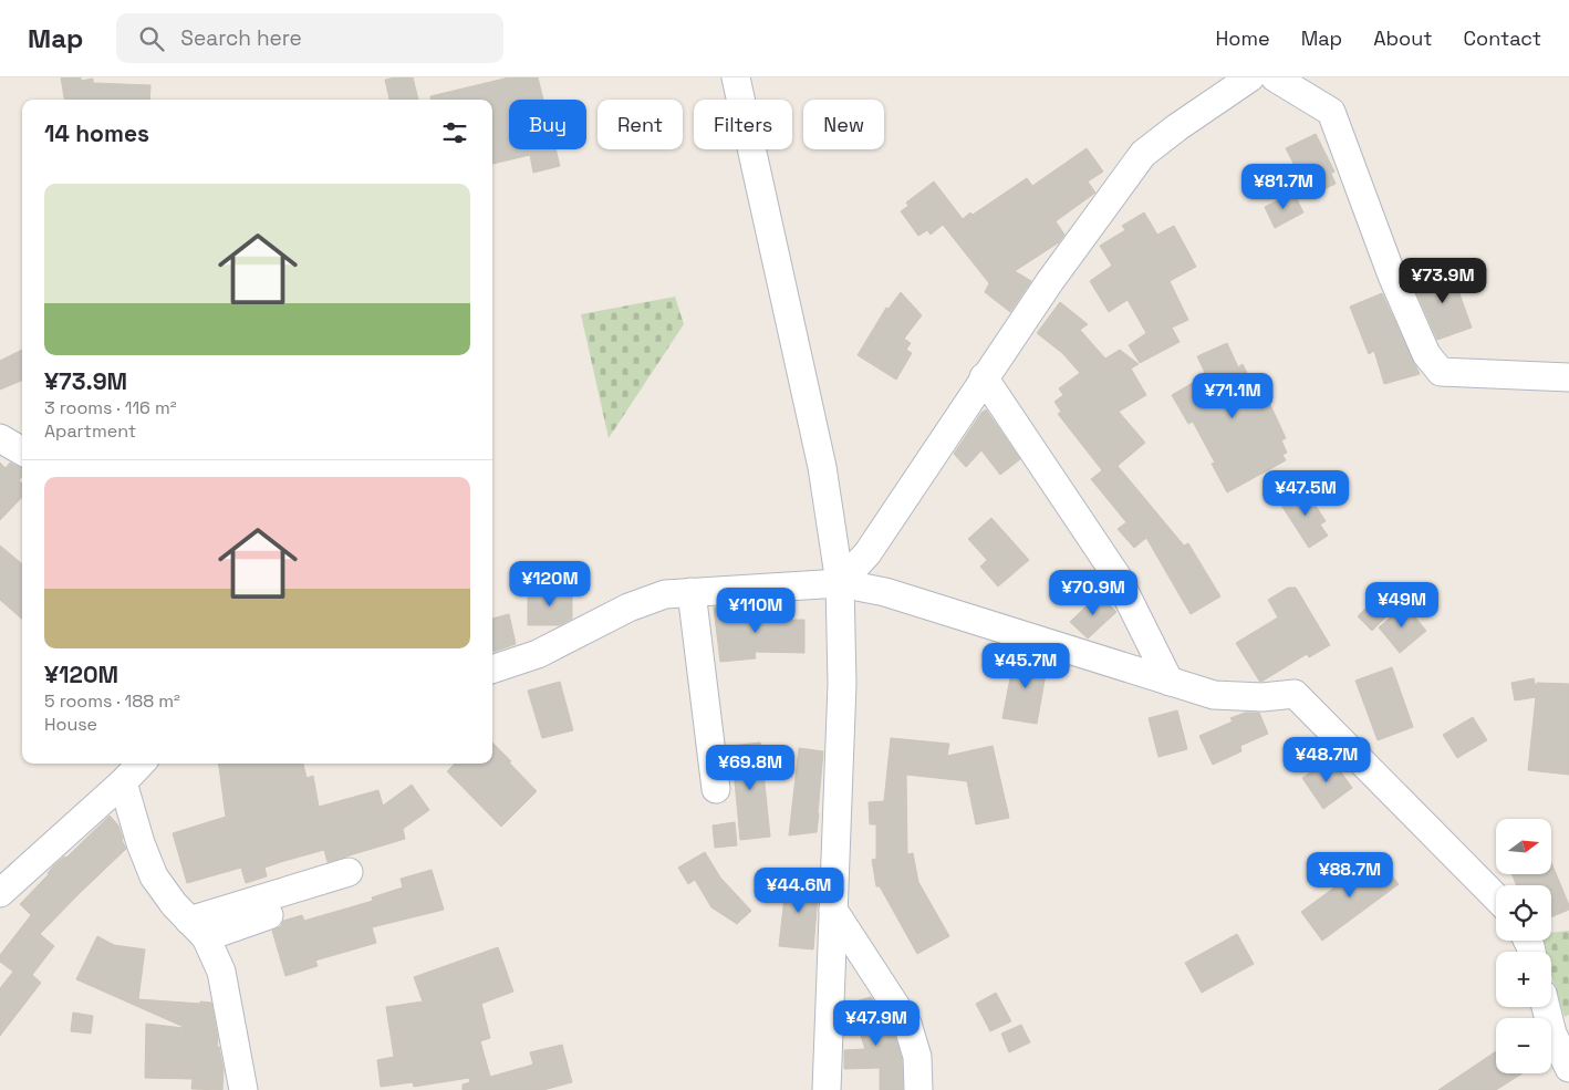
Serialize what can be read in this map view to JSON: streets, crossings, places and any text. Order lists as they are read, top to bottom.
{
  "north": "right",
  "page": {
    "header": "Map",
    "search": "Search here",
    "nav": [
      "Home",
      "Map",
      "About",
      "Contact"
    ],
    "chip": [
      "Buy",
      "Rent",
      "Filters",
      "New"
    ],
    "heading": "14 homes",
    "price": [
      "¥81.7M",
      "¥73.9M",
      "¥71.1M",
      "¥47.5M",
      "¥120M",
      "¥70.9M",
      "¥49M",
      "¥110M",
      "¥45.7M",
      "¥48.7M",
      "¥69.8M",
      "¥88.7M",
      "¥44.6M",
      "¥47.9M"
    ],
    "list": [
      {
        "name": "¥73.9M",
        "note": "3 rooms · 116 m² · Apartment"
      },
      {
        "name": "¥120M",
        "note": "5 rooms · 188 m² · House"
      }
    ],
    "map_buttons": ["+", "−"]
  }
}
